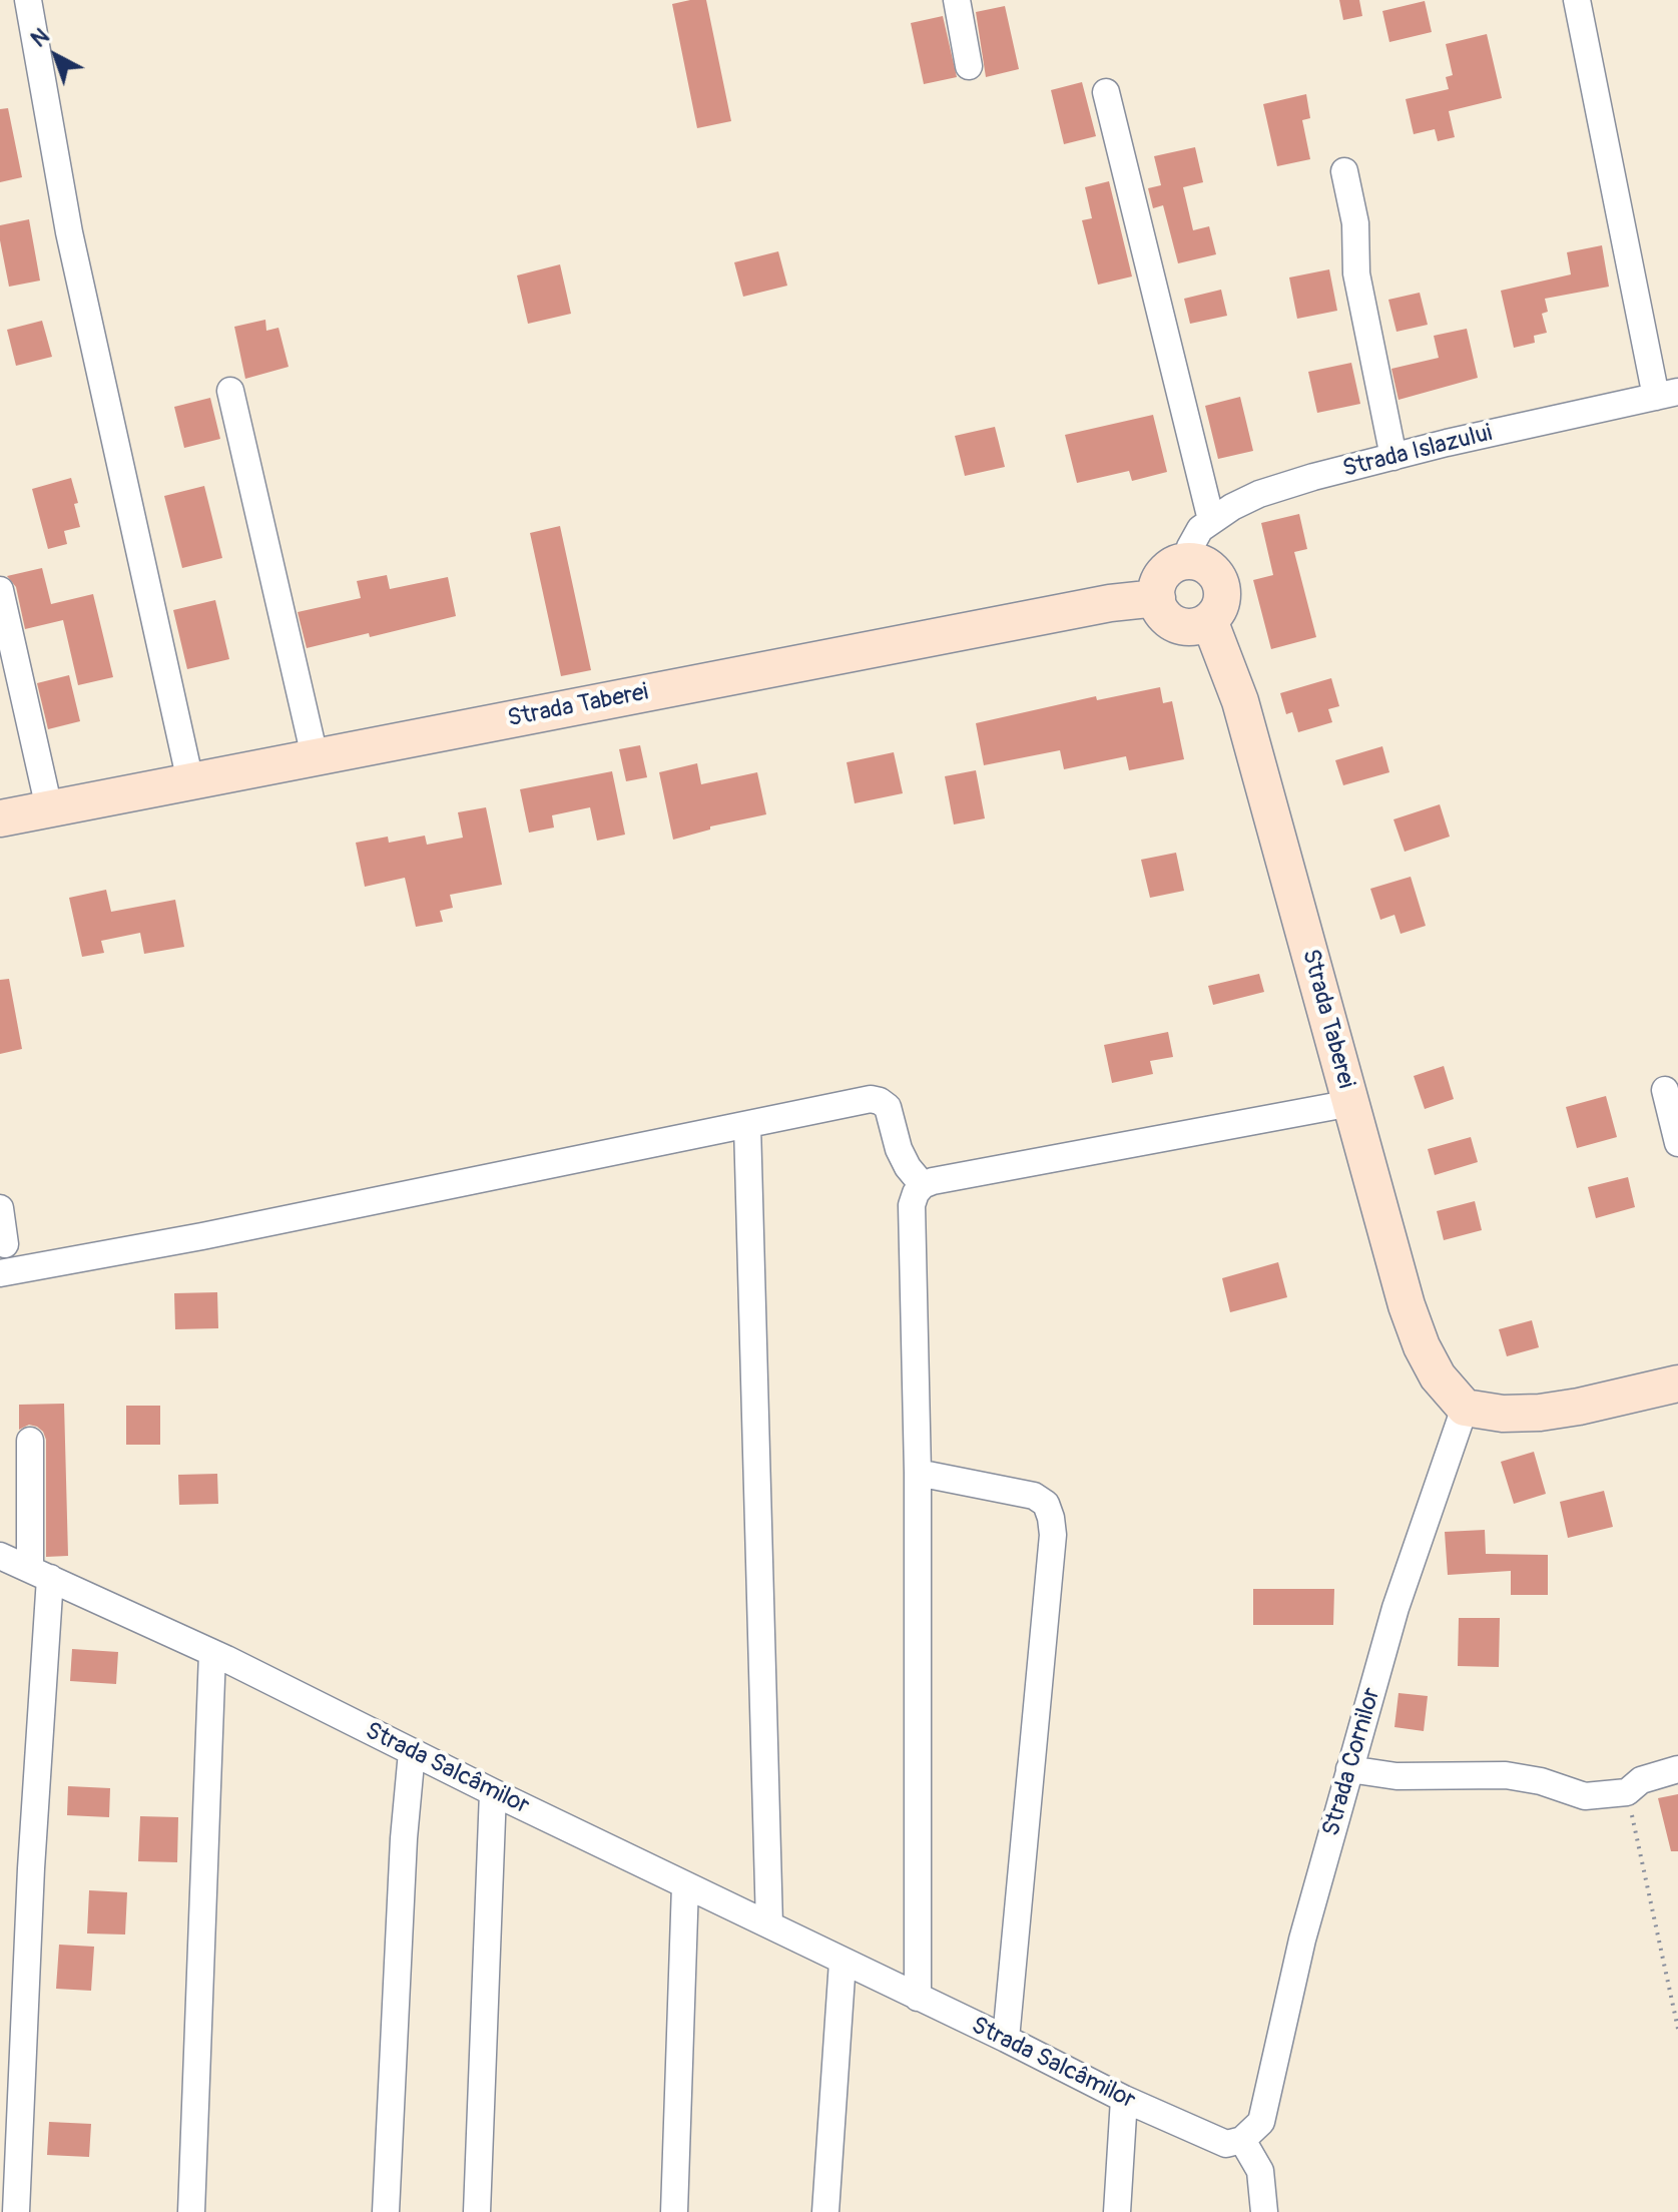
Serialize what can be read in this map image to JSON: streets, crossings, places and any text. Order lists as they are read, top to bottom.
{
  "streets": {
    "street": [
      "Strada Islazului",
      "Strada Taberei",
      "Strada Cornilor",
      "Strada Salcâmilor"
    ]
  },
  "crossings": [
    ["Strada Islazului", "Strada Taberei"],
    ["Strada Taberei", "Strada Cornilor"],
    ["Strada Cornilor", "Strada Salcâmilor"]
  ],
  "north": "top left"
}
